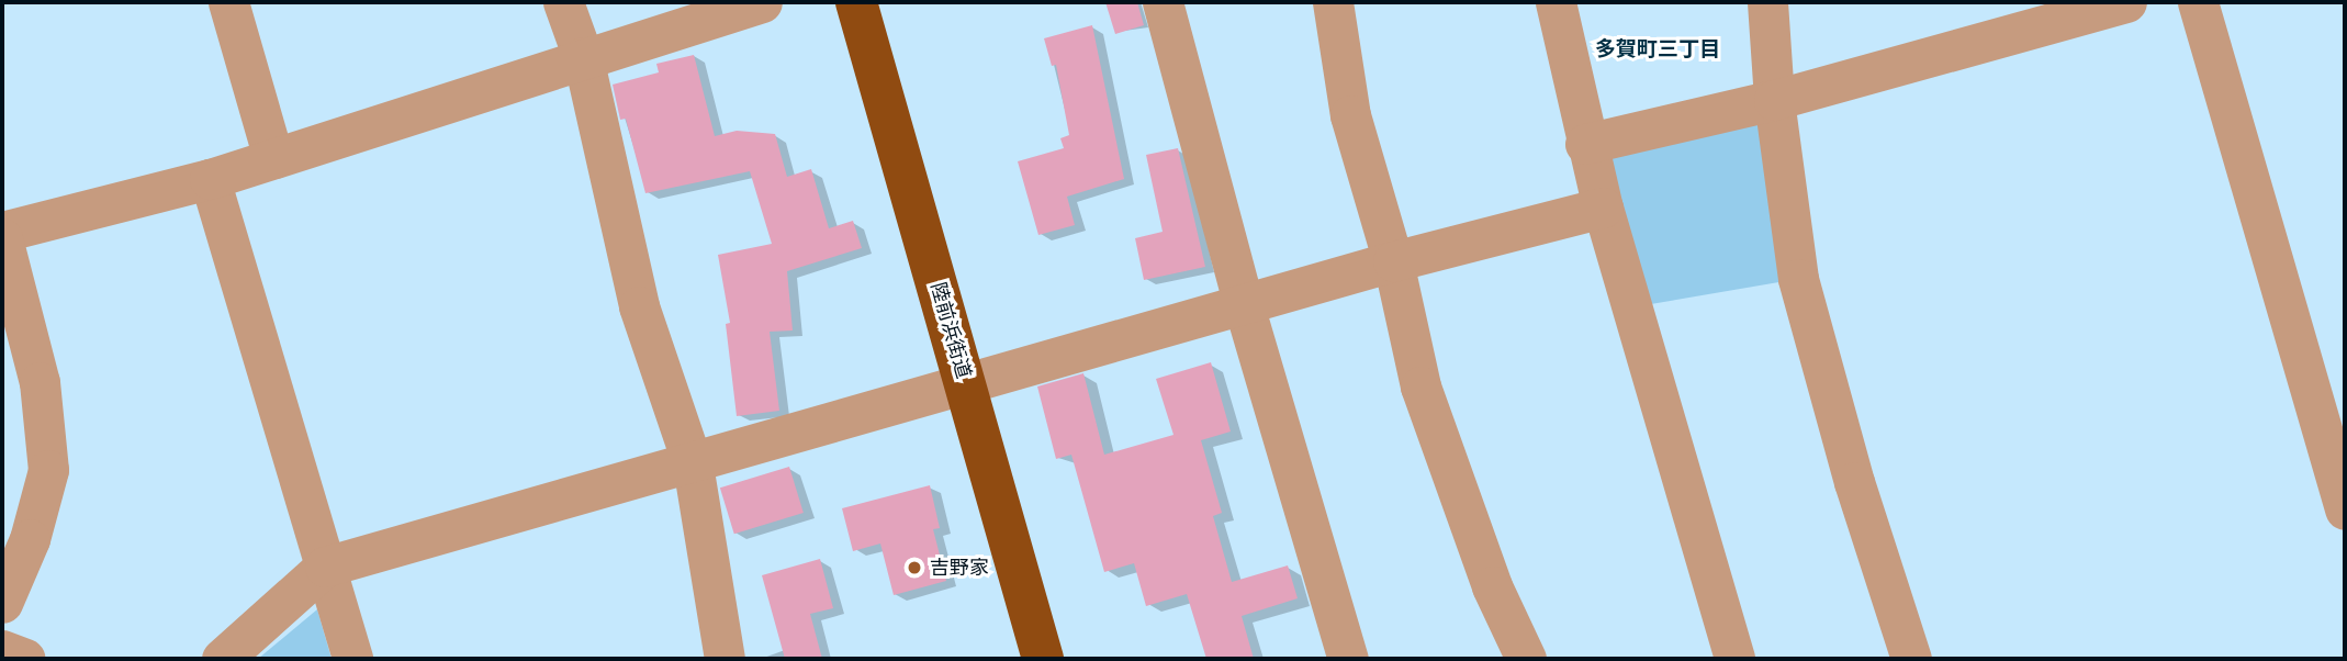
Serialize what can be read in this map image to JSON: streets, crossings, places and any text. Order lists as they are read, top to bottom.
{
  "streets": {
    "highway": ["陸前浜街道"]
  },
  "districts": ["多賀町三丁目"],
  "places": ["吉野家"]
}
